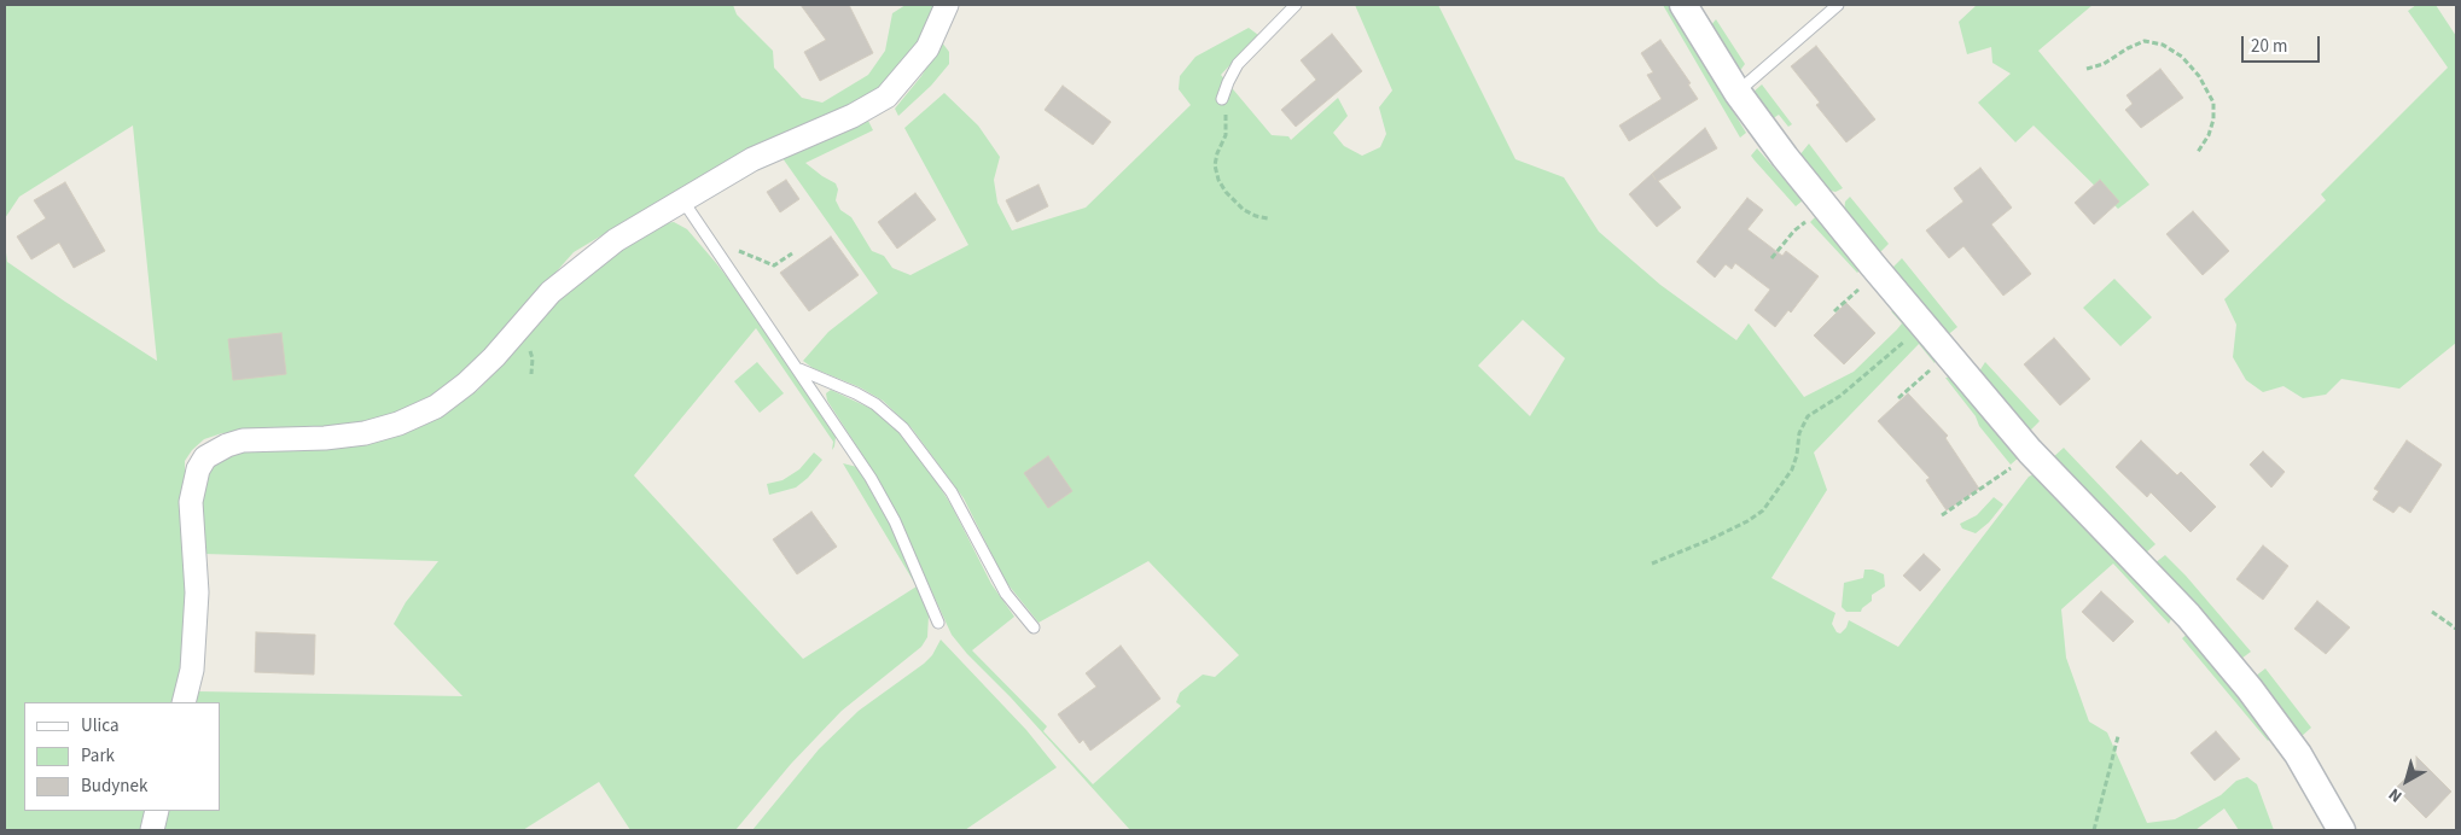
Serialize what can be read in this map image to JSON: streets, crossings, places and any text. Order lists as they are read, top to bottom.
{
  "legend": ["Ulica", "Park", "Budynek"],
  "scale_bar": "20 m",
  "north": "bottom left"
}
